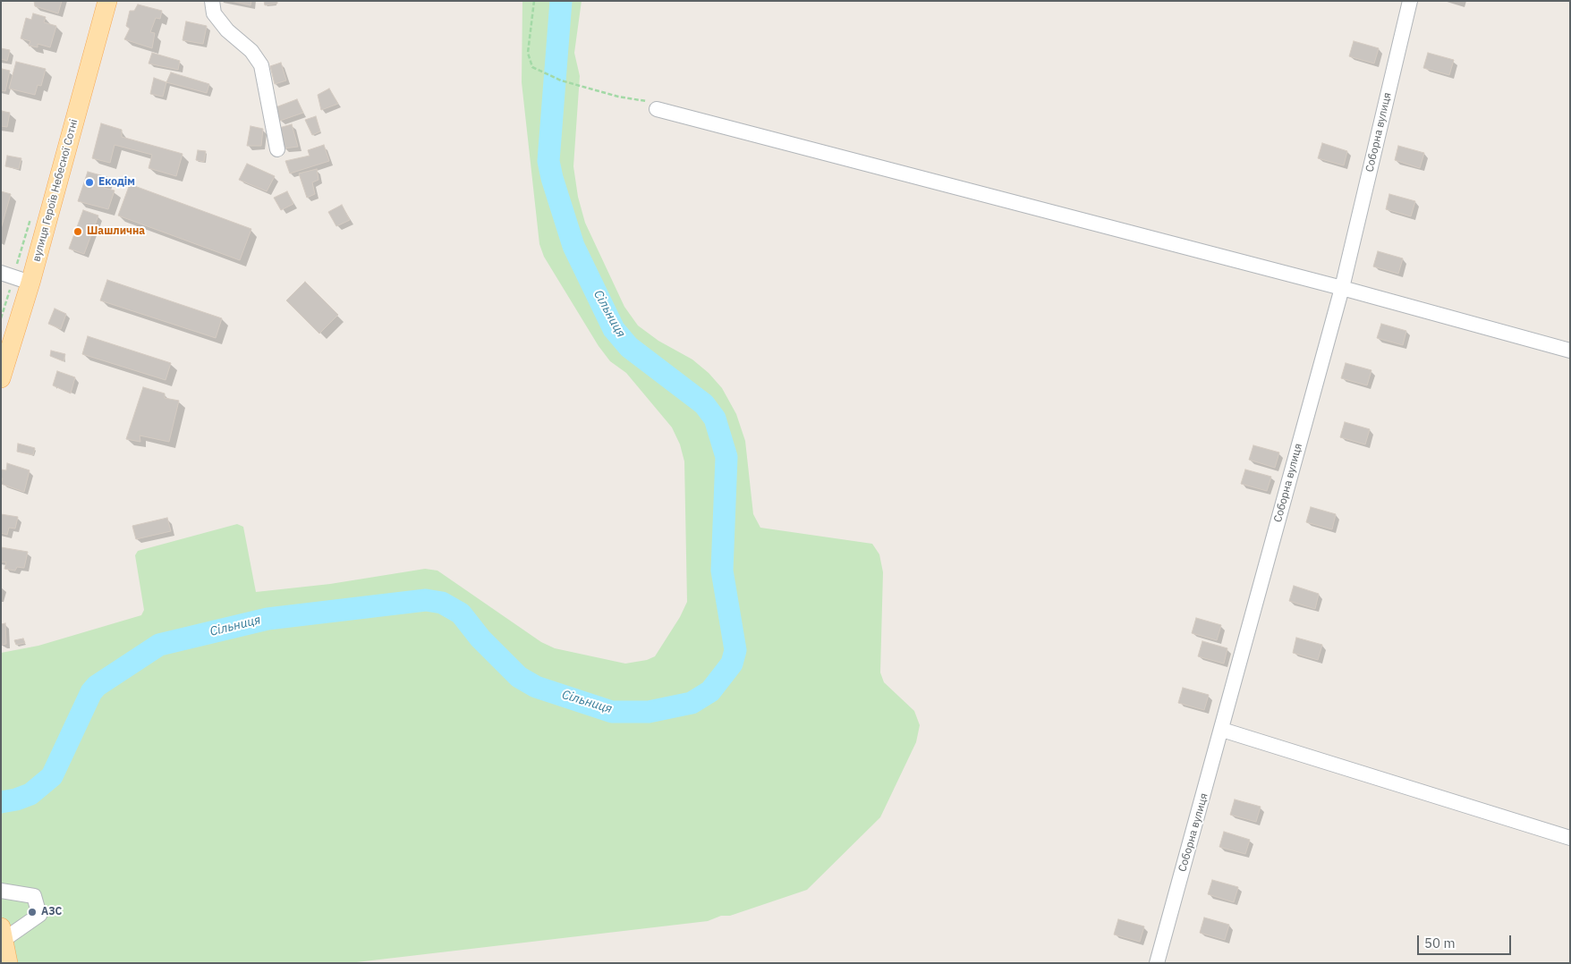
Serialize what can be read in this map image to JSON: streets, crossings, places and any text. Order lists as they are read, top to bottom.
{
  "streets": {
    "main road": ["вулиця Героїв Небесної Сотні"],
    "street": ["Соборна вулиця"]
  },
  "water": ["Сільниця"],
  "places": ["Екодім", "Шашлична", "АЗС"],
  "scale_bar": "50 m"
}
